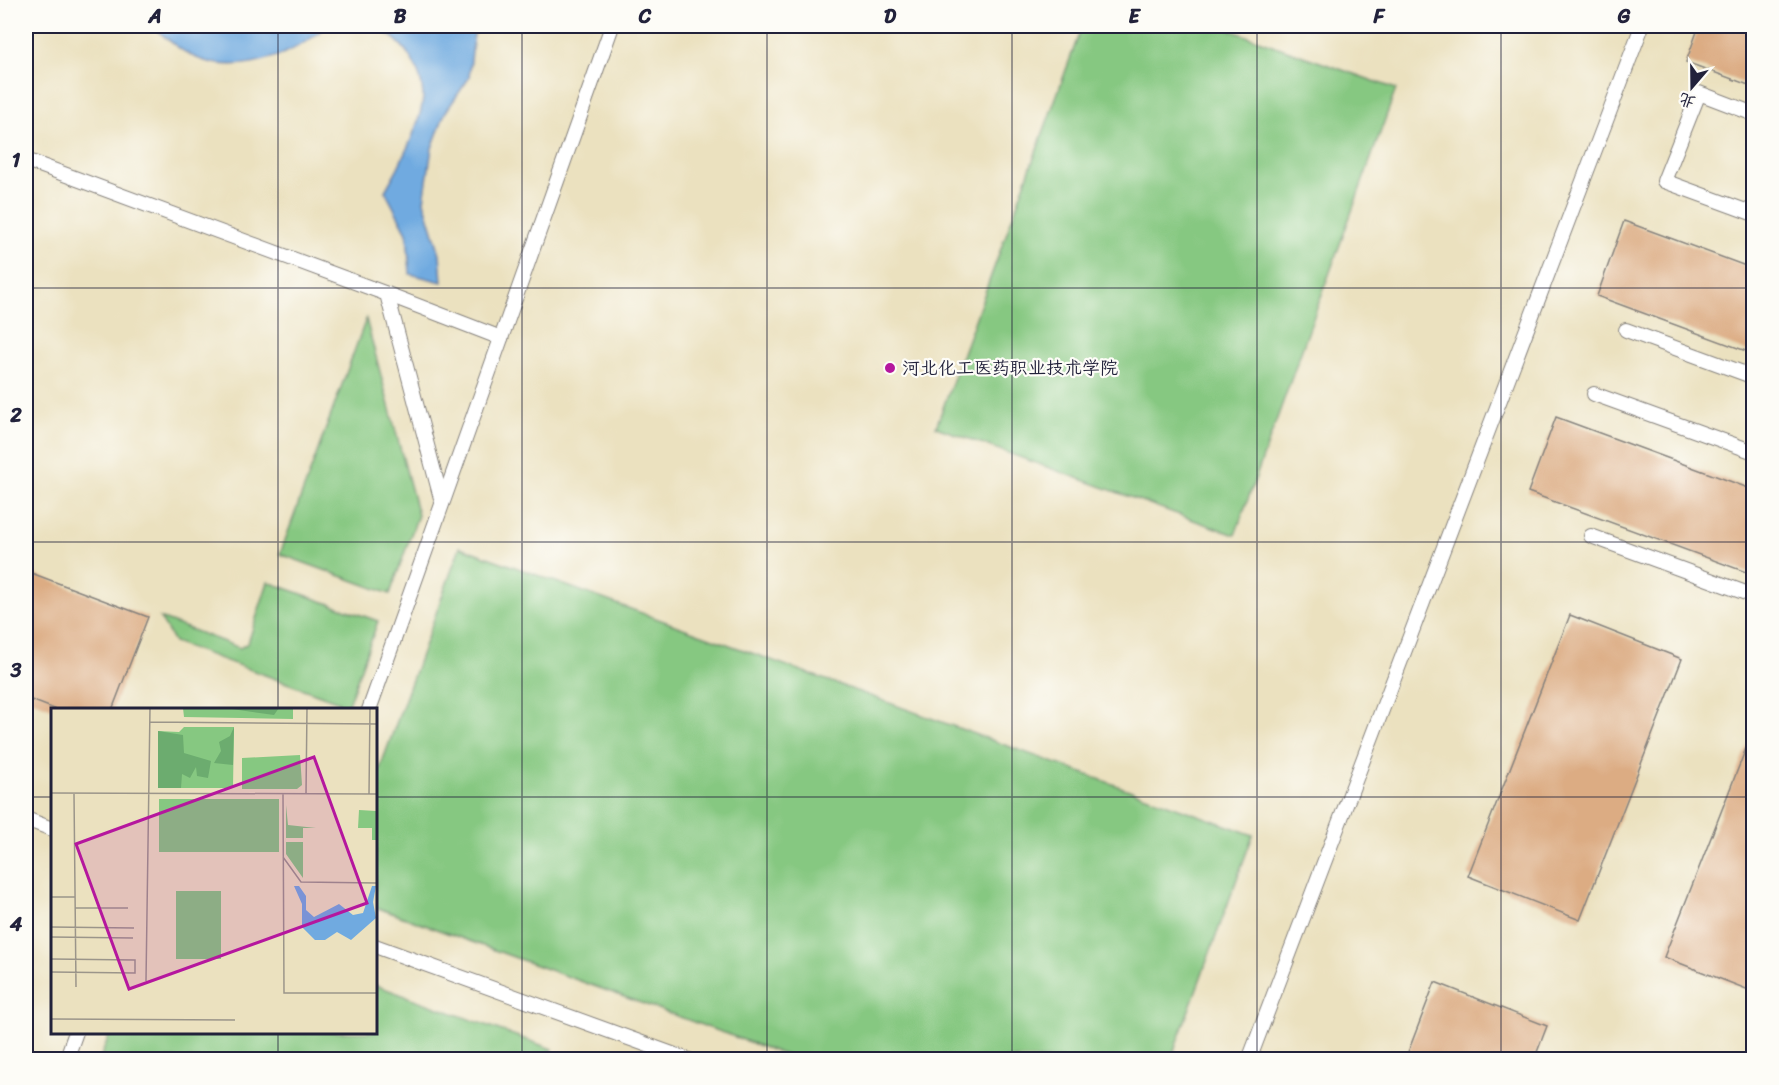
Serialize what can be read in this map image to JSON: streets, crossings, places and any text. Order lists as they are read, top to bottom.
{
  "places": ["河北化工医药职业技术学院"],
  "north": "bottom",
  "grid": {
    "columns": [
      "A",
      "B",
      "C",
      "D",
      "E",
      "F",
      "G"
    ],
    "rows": [
      "1",
      "2",
      "3",
      "4"
    ]
  }
}
